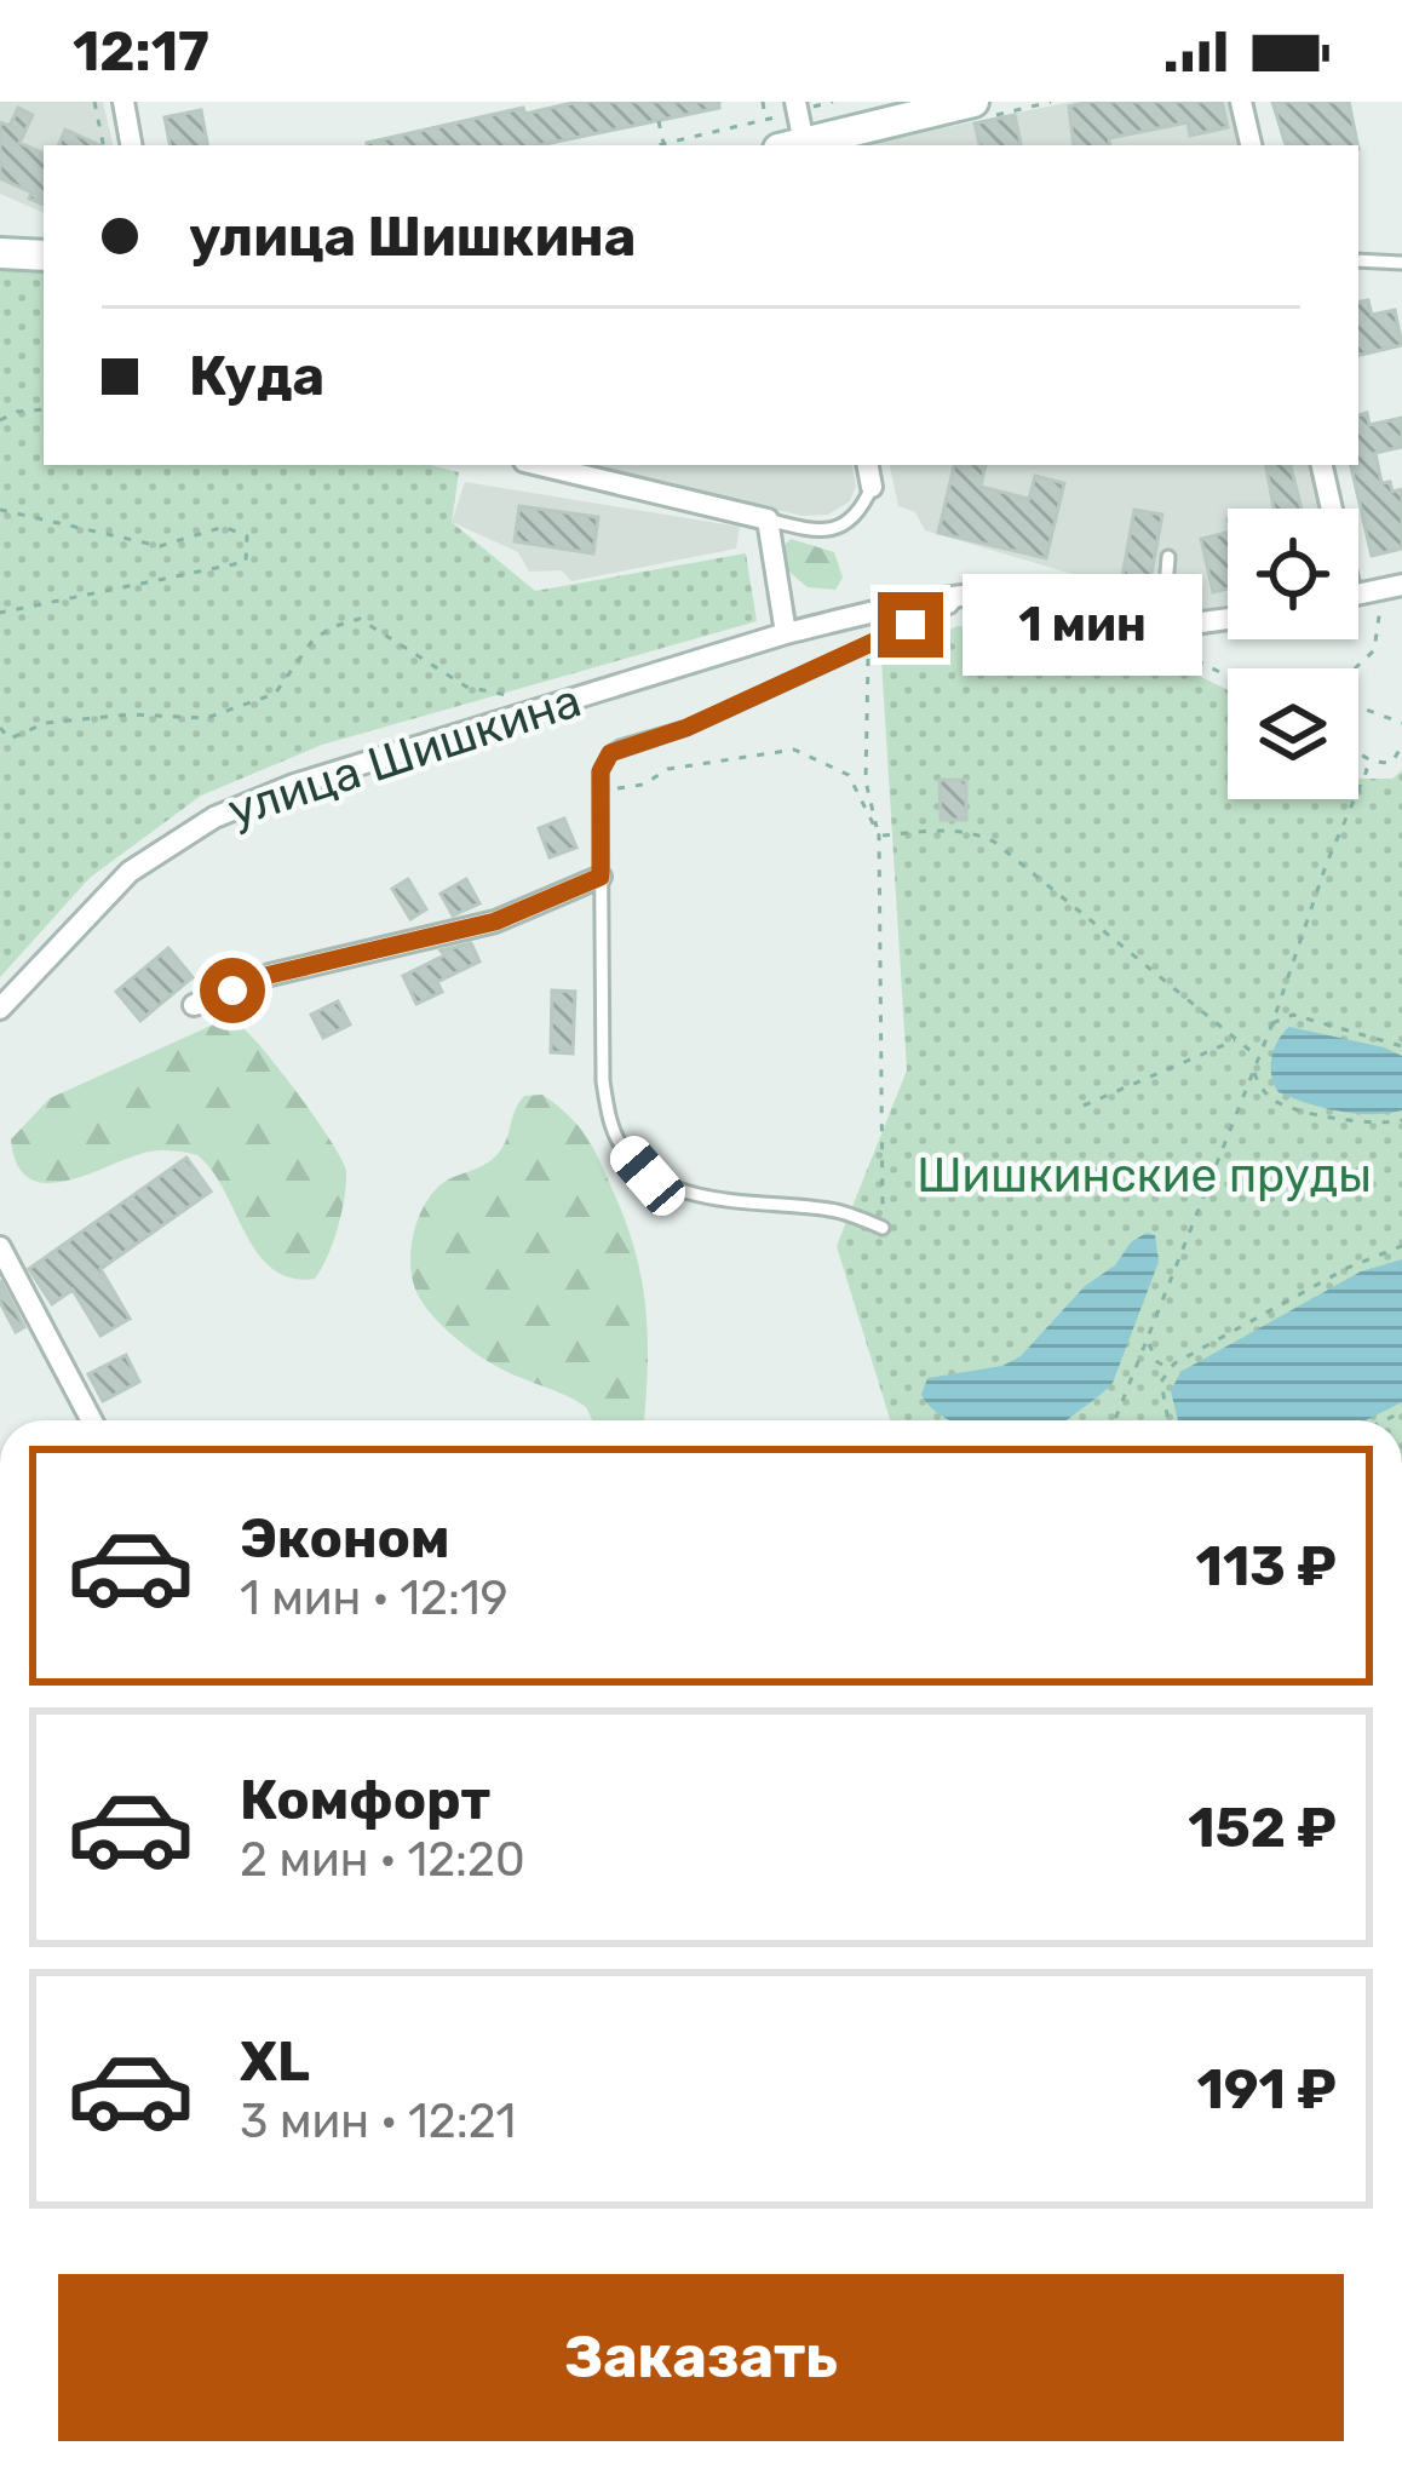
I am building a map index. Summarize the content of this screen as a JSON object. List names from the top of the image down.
{
  "streets": {
    "street": ["улица Шишкина"]
  },
  "parks": ["Шишкинские пруды"],
  "page": {
    "status": "12:17",
    "banner": ["улица Шишкина", "Куда"],
    "bubble": "1 мин",
    "list": [
      {
        "name": "Эконом",
        "note": "1 мин · 12:19",
        "value": "113 ₽"
      },
      {
        "name": "Комфорт",
        "note": "2 мин · 12:20",
        "value": "152 ₽"
      },
      {
        "name": "XL",
        "note": "3 мин · 12:21",
        "value": "191 ₽"
      }
    ],
    "buttons": "Заказать"
  }
}
